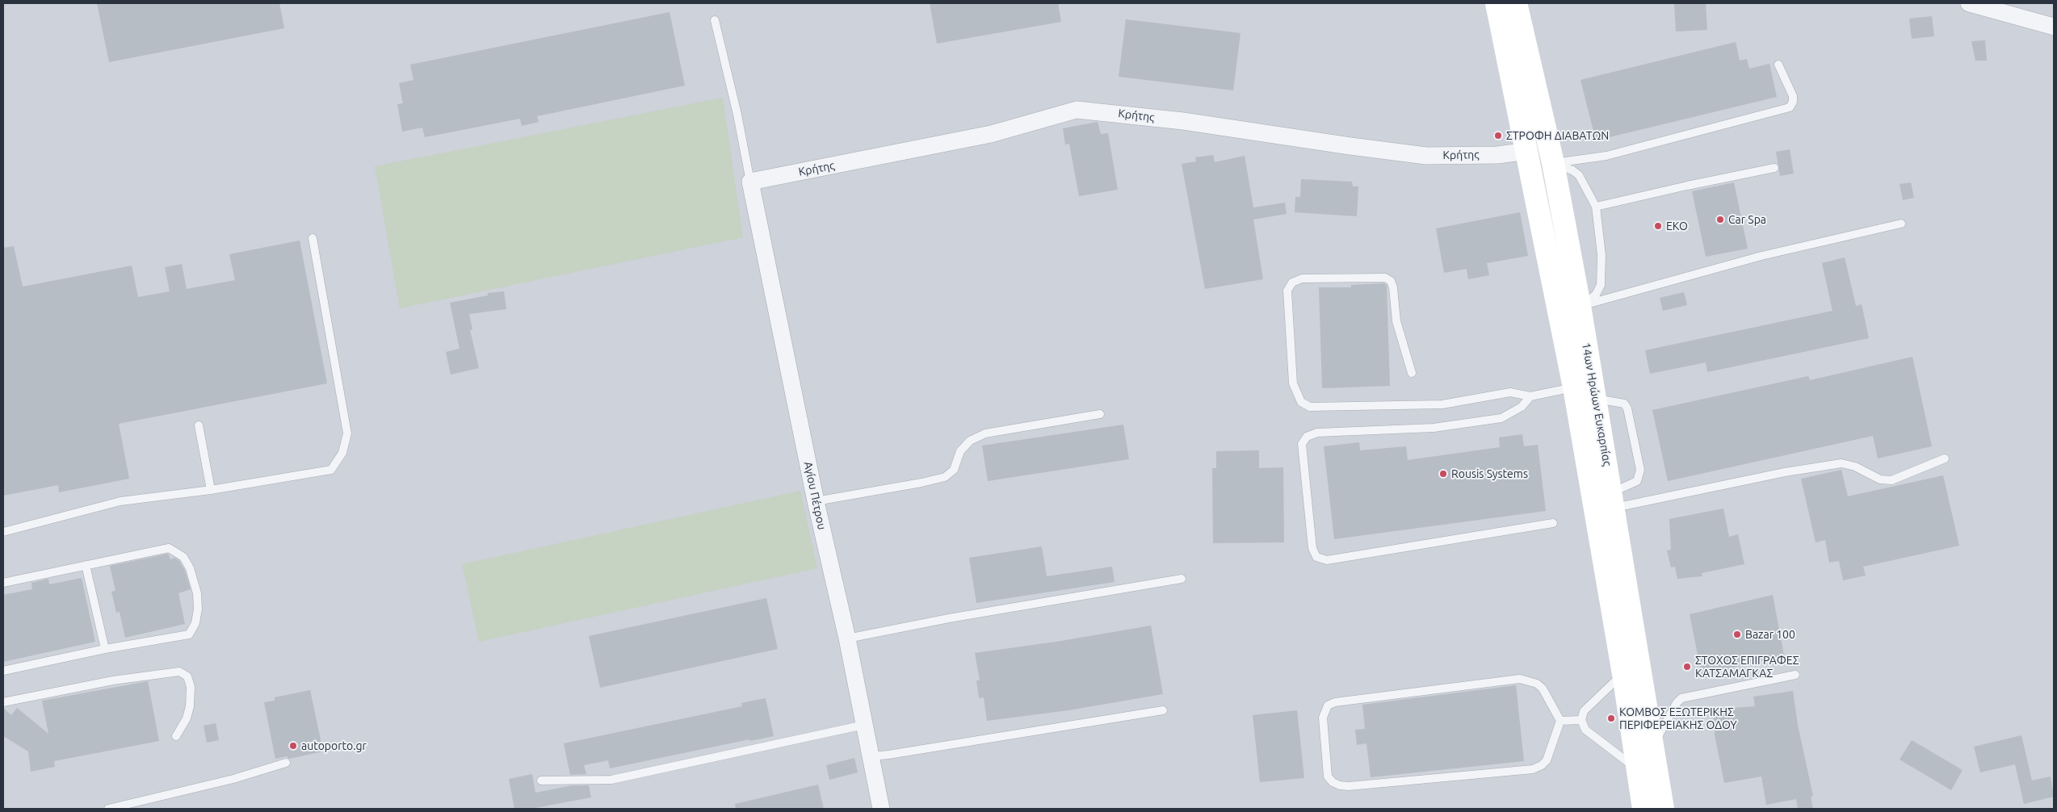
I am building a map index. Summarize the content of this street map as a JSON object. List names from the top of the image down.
{
  "streets": {
    "main road": ["14ων Ηρώων Ευκαρπίας"],
    "street": ["Κρήτης", "Αγίου Πέτρου"]
  },
  "crossings": [
    ["Κρήτης", "14ων Ηρώων Ευκαρπίας"],
    ["Κρήτης", "Αγίου Πέτρου"]
  ],
  "places": [
    "ΣΤΡΟΦΗ ΔΙΑΒΑΤΩΝ",
    "Car Spa",
    "ΕΚΟ",
    "Rousis Systems",
    "Bazar 100",
    "ΣΤΟΧΟΣ ΕΠΙΓΡΑΦΕΣ ΚΑΤΣΑΜΑΓΚΑΣ",
    "ΚΟΜΒΟΣ ΕΞΩΤΕΡΙΚΗΣ ΠΕΡΙΦΕΡΕΙΑΚΗΣ ΟΔΟΥ",
    "autoporto.gr"
  ]
}
